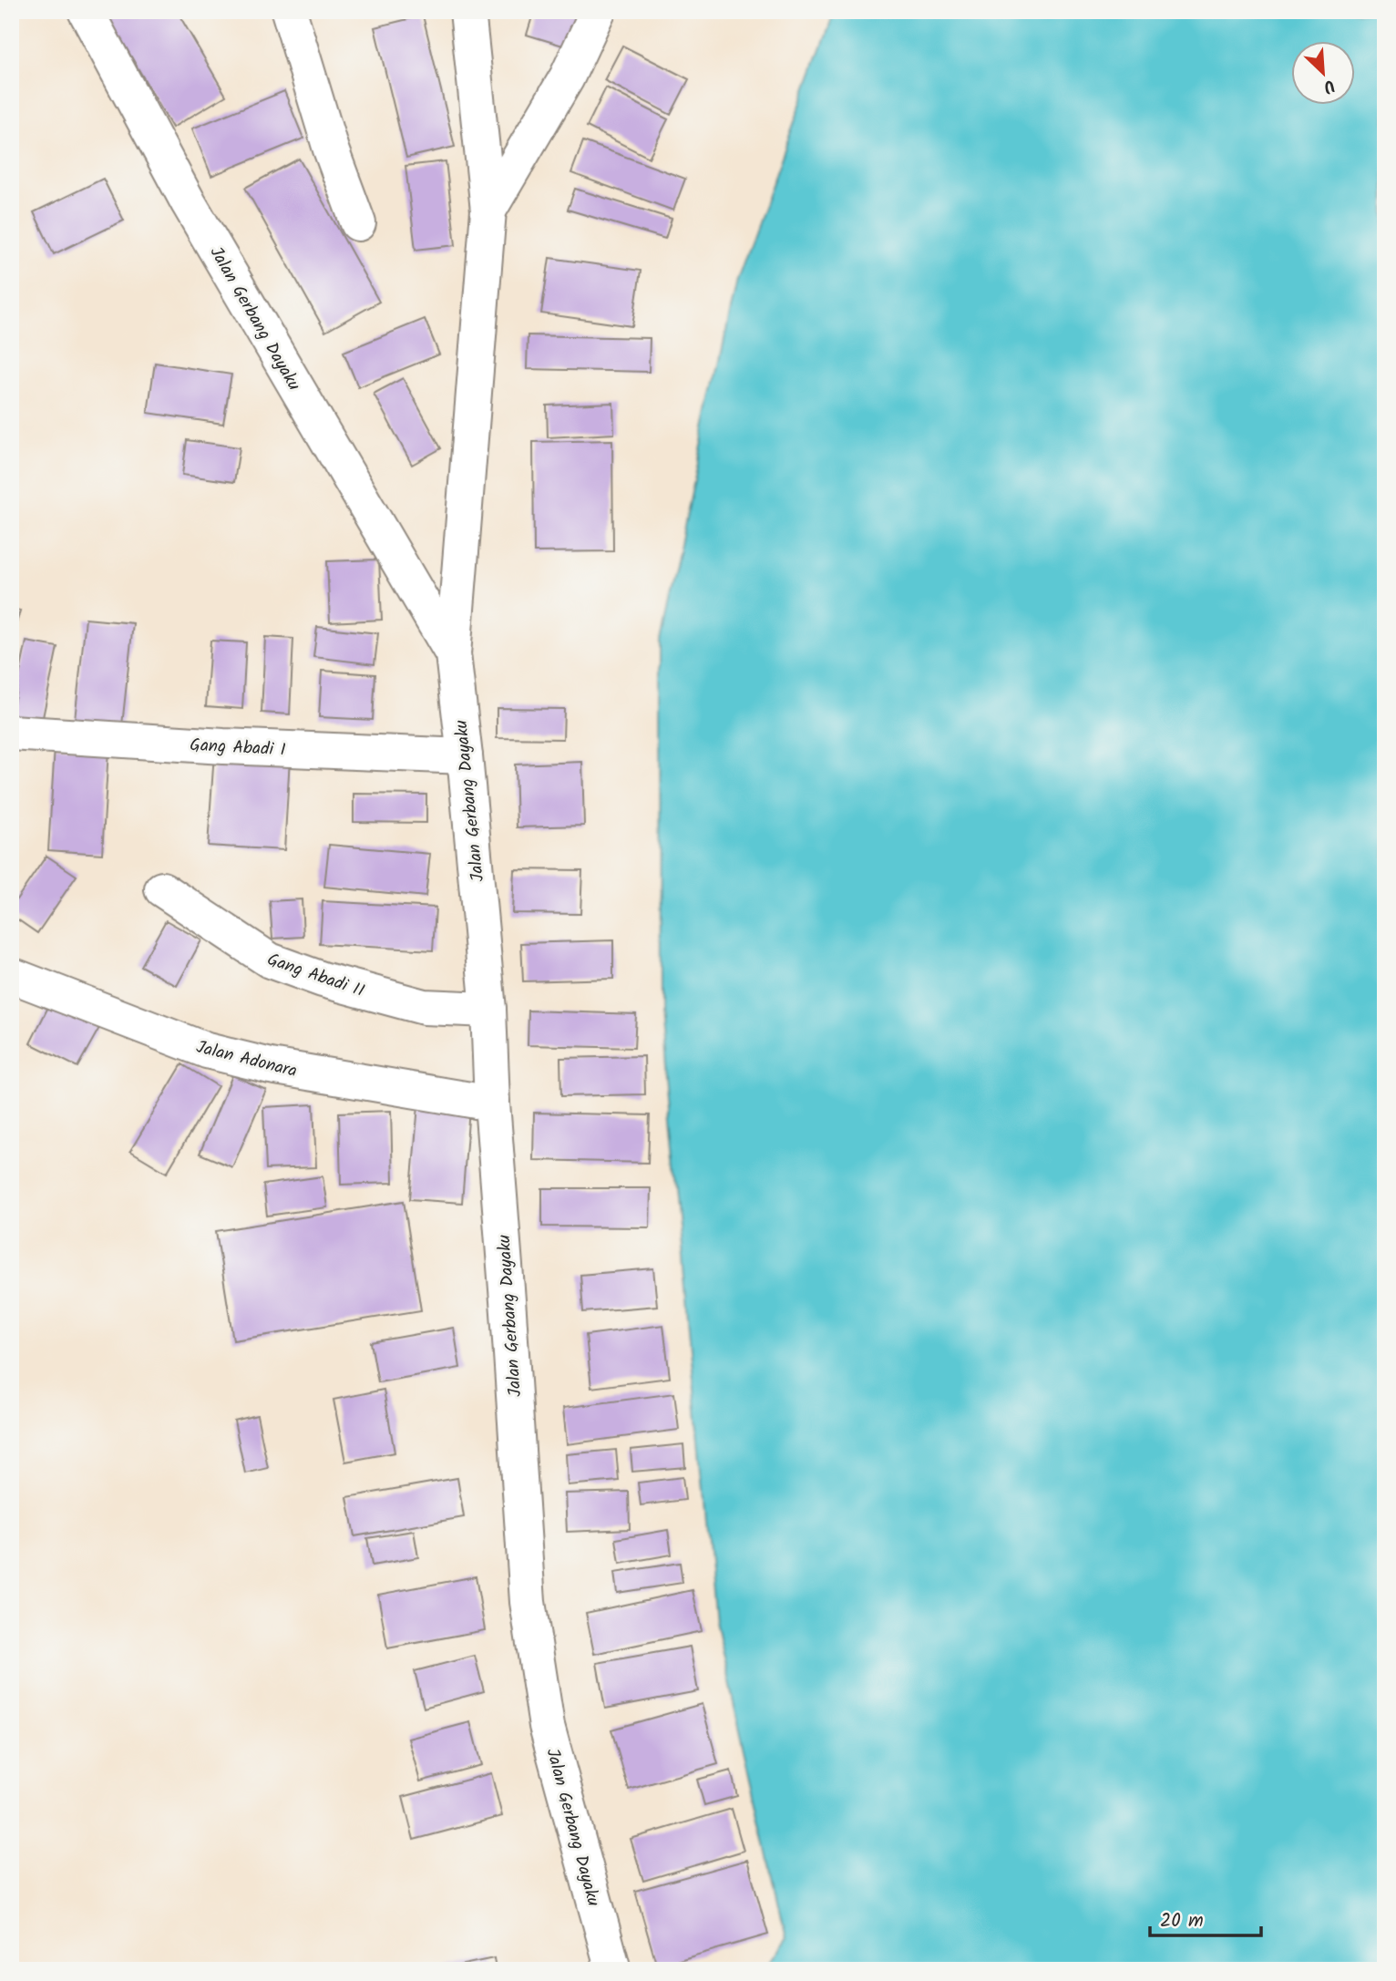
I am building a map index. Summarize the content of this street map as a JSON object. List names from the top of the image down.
{
  "streets": {
    "main road": [
      "Jalan Gerbang Dayaku",
      "Gang Abadi I",
      "Gang Abadi II",
      "Jalan Adonara"
    ]
  },
  "crossings": [
    ["Jalan Gerbang Dayaku", "Gang Abadi I"],
    ["Jalan Gerbang Dayaku", "Gang Abadi II"],
    ["Jalan Gerbang Dayaku", "Jalan Adonara"]
  ],
  "scale_bar": "20 m",
  "north": "bottom right"
}
